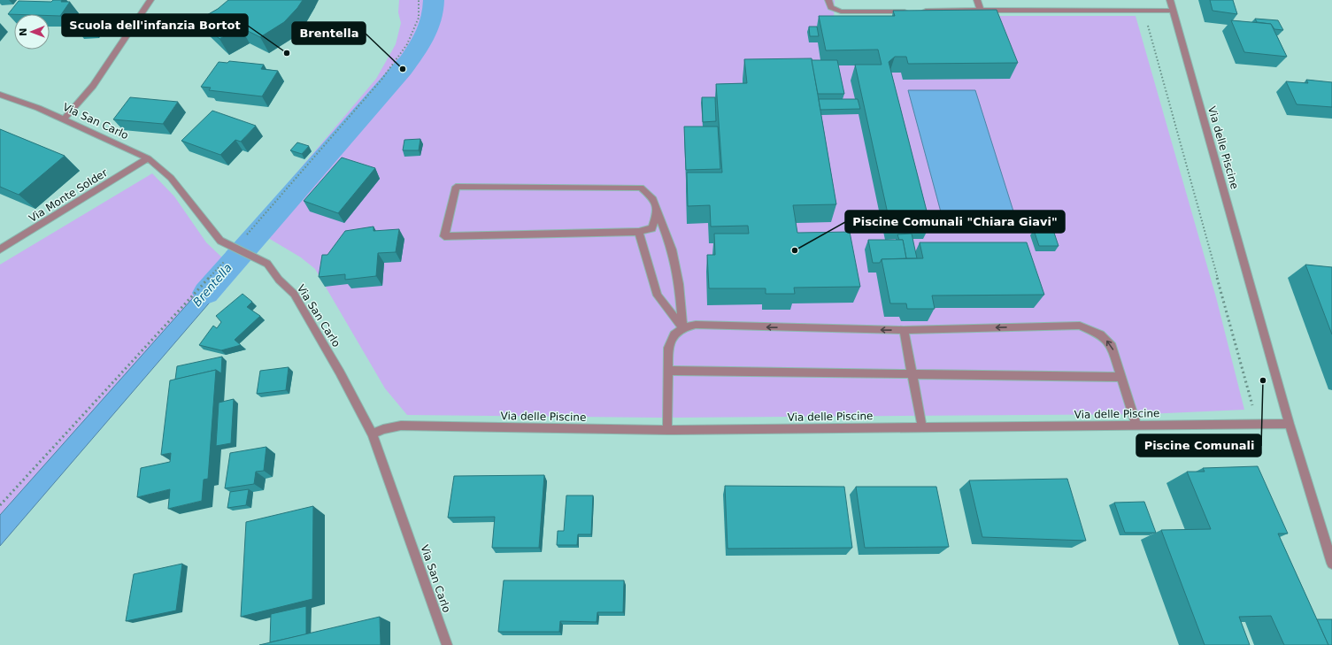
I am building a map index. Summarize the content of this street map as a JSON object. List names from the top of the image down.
{
  "streets": {
    "street": ["Via San Carlo", "Via delle Piscine", "Via Monte Solder"]
  },
  "crossings": [
    ["Via San Carlo", "Via delle Piscine"],
    ["Via San Carlo", "Via Monte Solder"]
  ],
  "water": ["Brentella"],
  "places": [
    "Scuola dell'infanzia Bortot",
    "Brentella",
    "Piscine Comunali \"Chiara Giavi\"",
    "Piscine Comunali"
  ],
  "north": "left"
}
